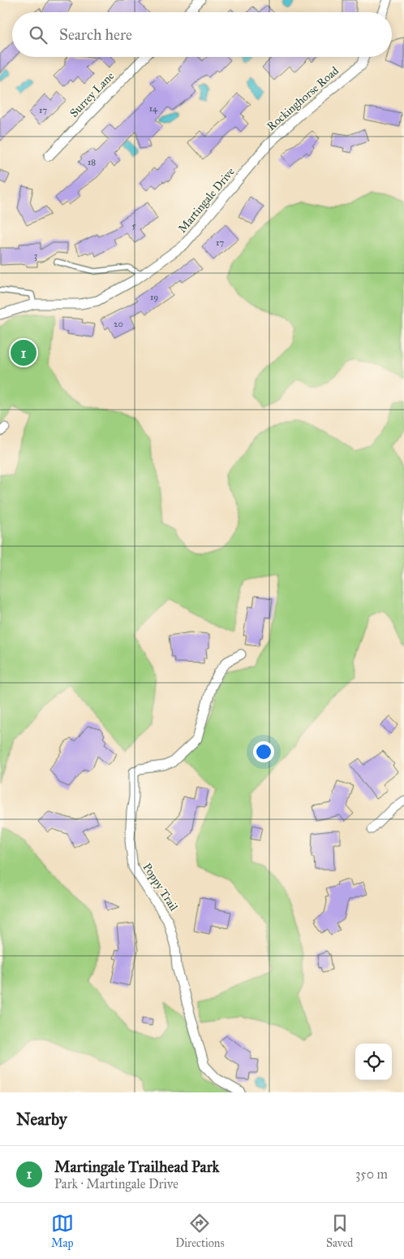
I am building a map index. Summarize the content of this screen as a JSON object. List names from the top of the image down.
{
  "streets": {
    "street": [
      "Surrey Lane",
      "Rockinghorse Road",
      "Martingale Drive",
      "Poppy Trail"
    ]
  },
  "crossings": [
    ["Rockinghorse Road", "Martingale Drive"]
  ],
  "house_numbers": [
    "14",
    "17",
    "18",
    "5",
    "17",
    "3",
    "19",
    "20"
  ],
  "page": {
    "search": "Search here",
    "pins": "1",
    "heading": "Nearby",
    "list": [
      {
        "mark": "1",
        "name": "Martingale Trailhead Park",
        "note": "Park · Martingale Drive",
        "value": "350 m"
      }
    ],
    "nav": ["Map", "Directions", "Saved"]
  }
}
